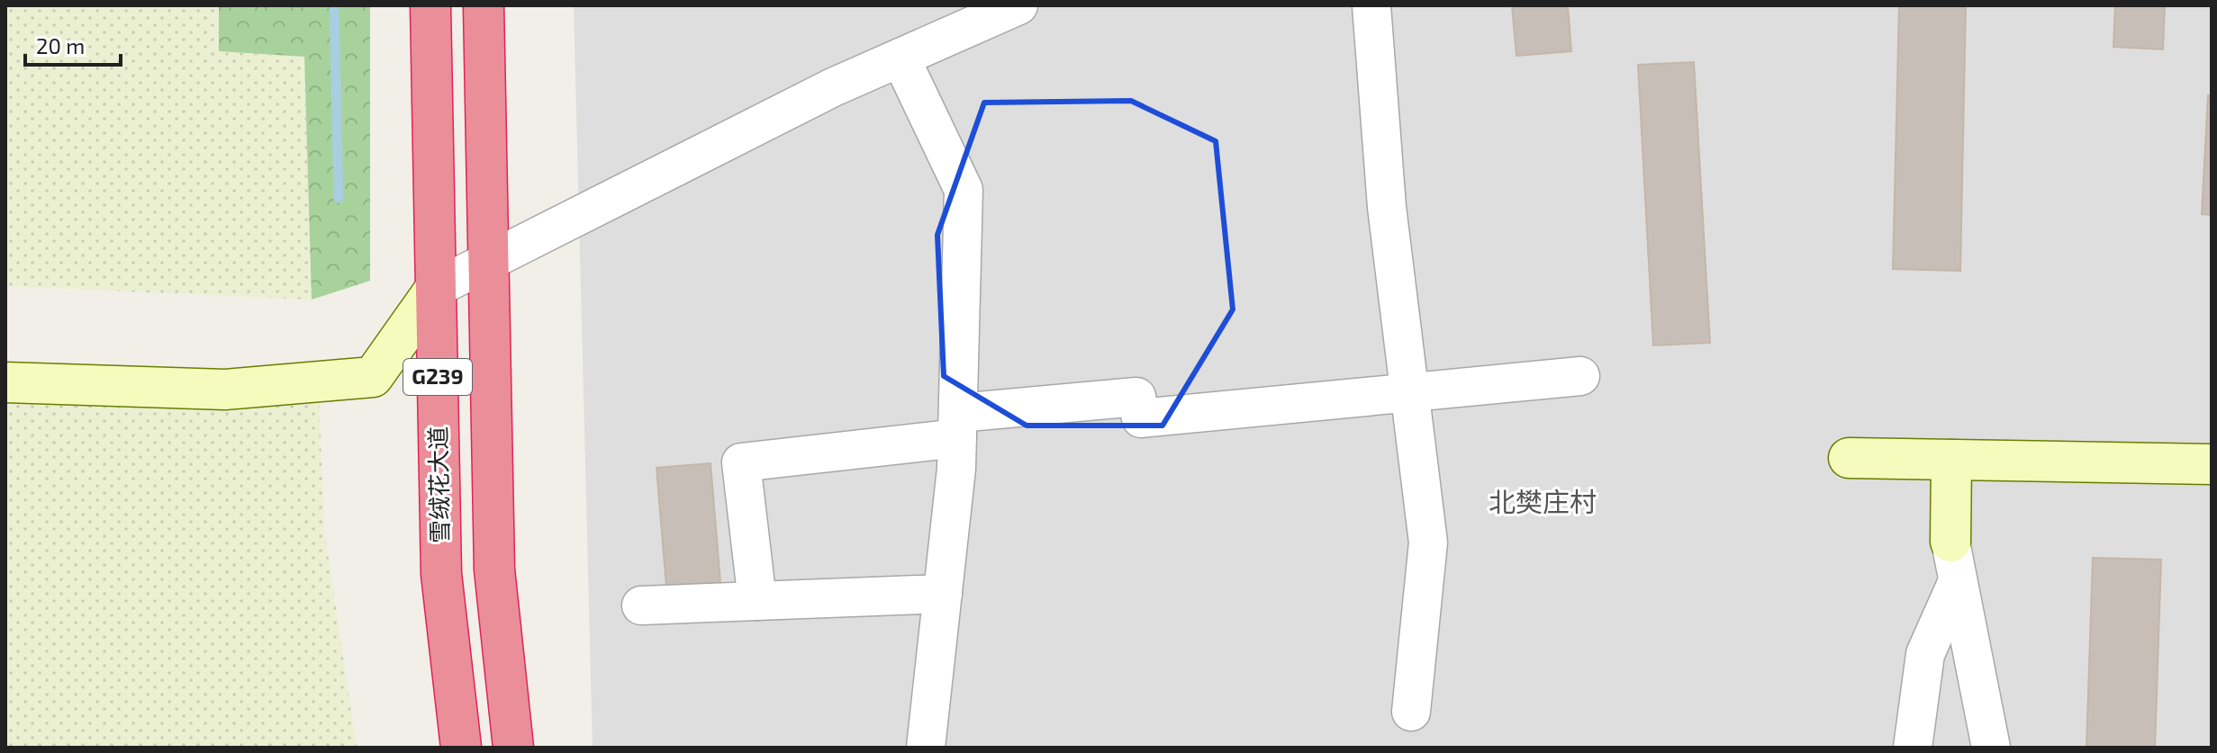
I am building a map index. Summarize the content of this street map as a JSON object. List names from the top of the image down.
{
  "streets": {
    "highway": ["G239", "雪绒花大道"]
  },
  "districts": ["北樊庄村"],
  "scale_bar": "20 m"
}
